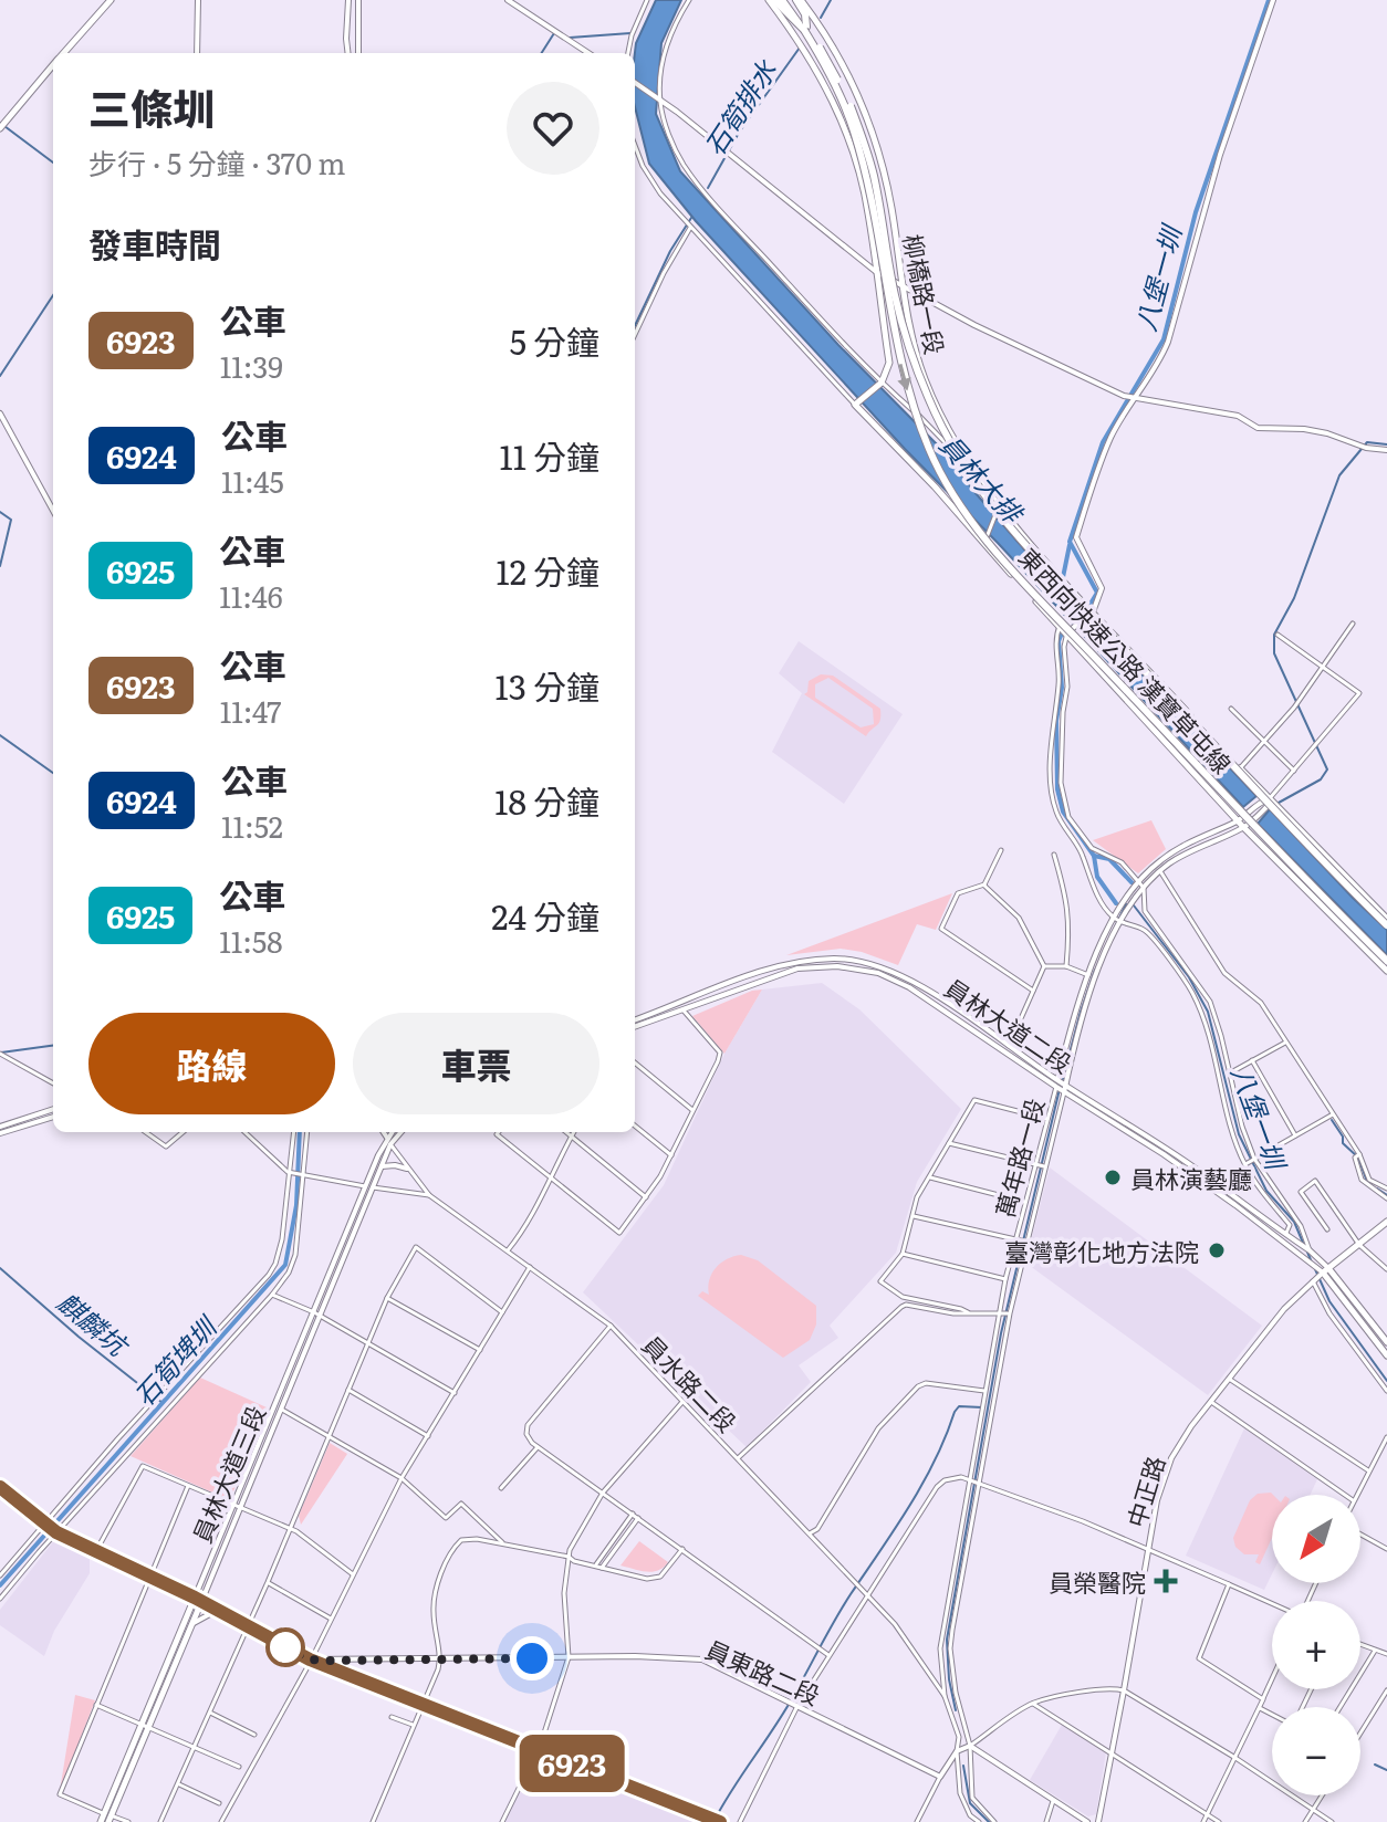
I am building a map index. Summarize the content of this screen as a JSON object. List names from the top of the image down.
{
  "streets": {
    "highway": ["東西向快速公路 漢寶草屯線"],
    "main road": ["柳橋路一段", "員林大道三段", "員東路二段"],
    "street": [
      "員林大道二段",
      "萬年路一段",
      "員水路二段",
      "中正路"
    ]
  },
  "crossings": [
    ["柳橋路一段", "東西向快速公路 漢寶草屯線"],
    ["柳橋路一段", "萬年路一段"],
    ["員林大道二段", "萬年路一段"],
    ["員林大道二段", "中正路"],
    ["萬年路一段", "員水路二段"],
    ["員水路二段", "員林大道三段"],
    ["員林大道三段", "員東路二段"]
  ],
  "water": [
    "石筍排水",
    "八堡一圳",
    "員林大排",
    "麒麟坑",
    "石筍埤圳"
  ],
  "places": {
    "other": ["員林演藝廳", "臺灣彰化地方法院"],
    "health": ["員榮醫院"]
  },
  "lines": ["bus line 6923"],
  "north": "bottom left",
  "page": {
    "on_map": "6923",
    "heading": [
      ["三條圳", "步行 · 5 分鐘 · 370 m"],
      "發車時間"
    ],
    "list": [
      {
        "mark": "6923",
        "name": "公車",
        "note": "11:39",
        "value": "5 分鐘"
      },
      {
        "mark": "6924",
        "name": "公車",
        "note": "11:45",
        "value": "11 分鐘"
      },
      {
        "mark": "6925",
        "name": "公車",
        "note": "11:46",
        "value": "12 分鐘"
      },
      {
        "mark": "6923",
        "name": "公車",
        "note": "11:47",
        "value": "13 分鐘"
      },
      {
        "mark": "6924",
        "name": "公車",
        "note": "11:52",
        "value": "18 分鐘"
      },
      {
        "mark": "6925",
        "name": "公車",
        "note": "11:58",
        "value": "24 分鐘"
      }
    ],
    "buttons": ["路線", "車票"],
    "map_buttons": ["+", "−"]
  }
}
